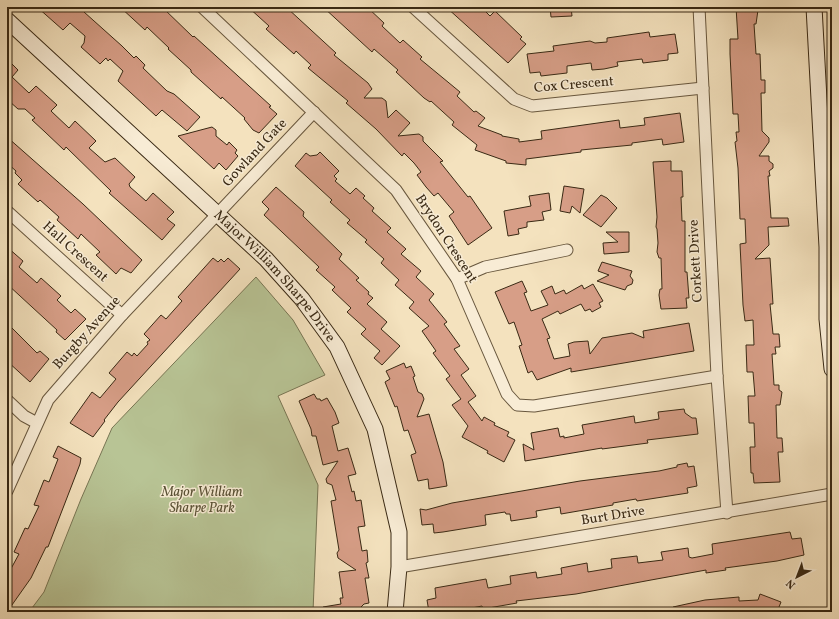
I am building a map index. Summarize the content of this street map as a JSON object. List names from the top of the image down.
{
  "streets": {
    "street": [
      "Cox Crescent",
      "Gowland Gate",
      "Brydon Crescent",
      "Hall Crescent",
      "Corkett Drive",
      "Major William Sharpe Drive",
      "Burgby Avenue",
      "Burt Drive"
    ]
  },
  "crossings": [
    ["Cox Crescent", "Corkett Drive"],
    ["Gowland Gate", "Brydon Crescent"],
    ["Gowland Gate", "Major William Sharpe Drive"],
    ["Gowland Gate", "Burgby Avenue"],
    ["Brydon Crescent", "Corkett Drive"],
    ["Hall Crescent", "Burgby Avenue"],
    ["Corkett Drive", "Burt Drive"],
    ["Major William Sharpe Drive", "Burgby Avenue"],
    ["Major William Sharpe Drive", "Burt Drive"]
  ],
  "parks": ["Major William Sharpe Park"],
  "north": "bottom left"
}
